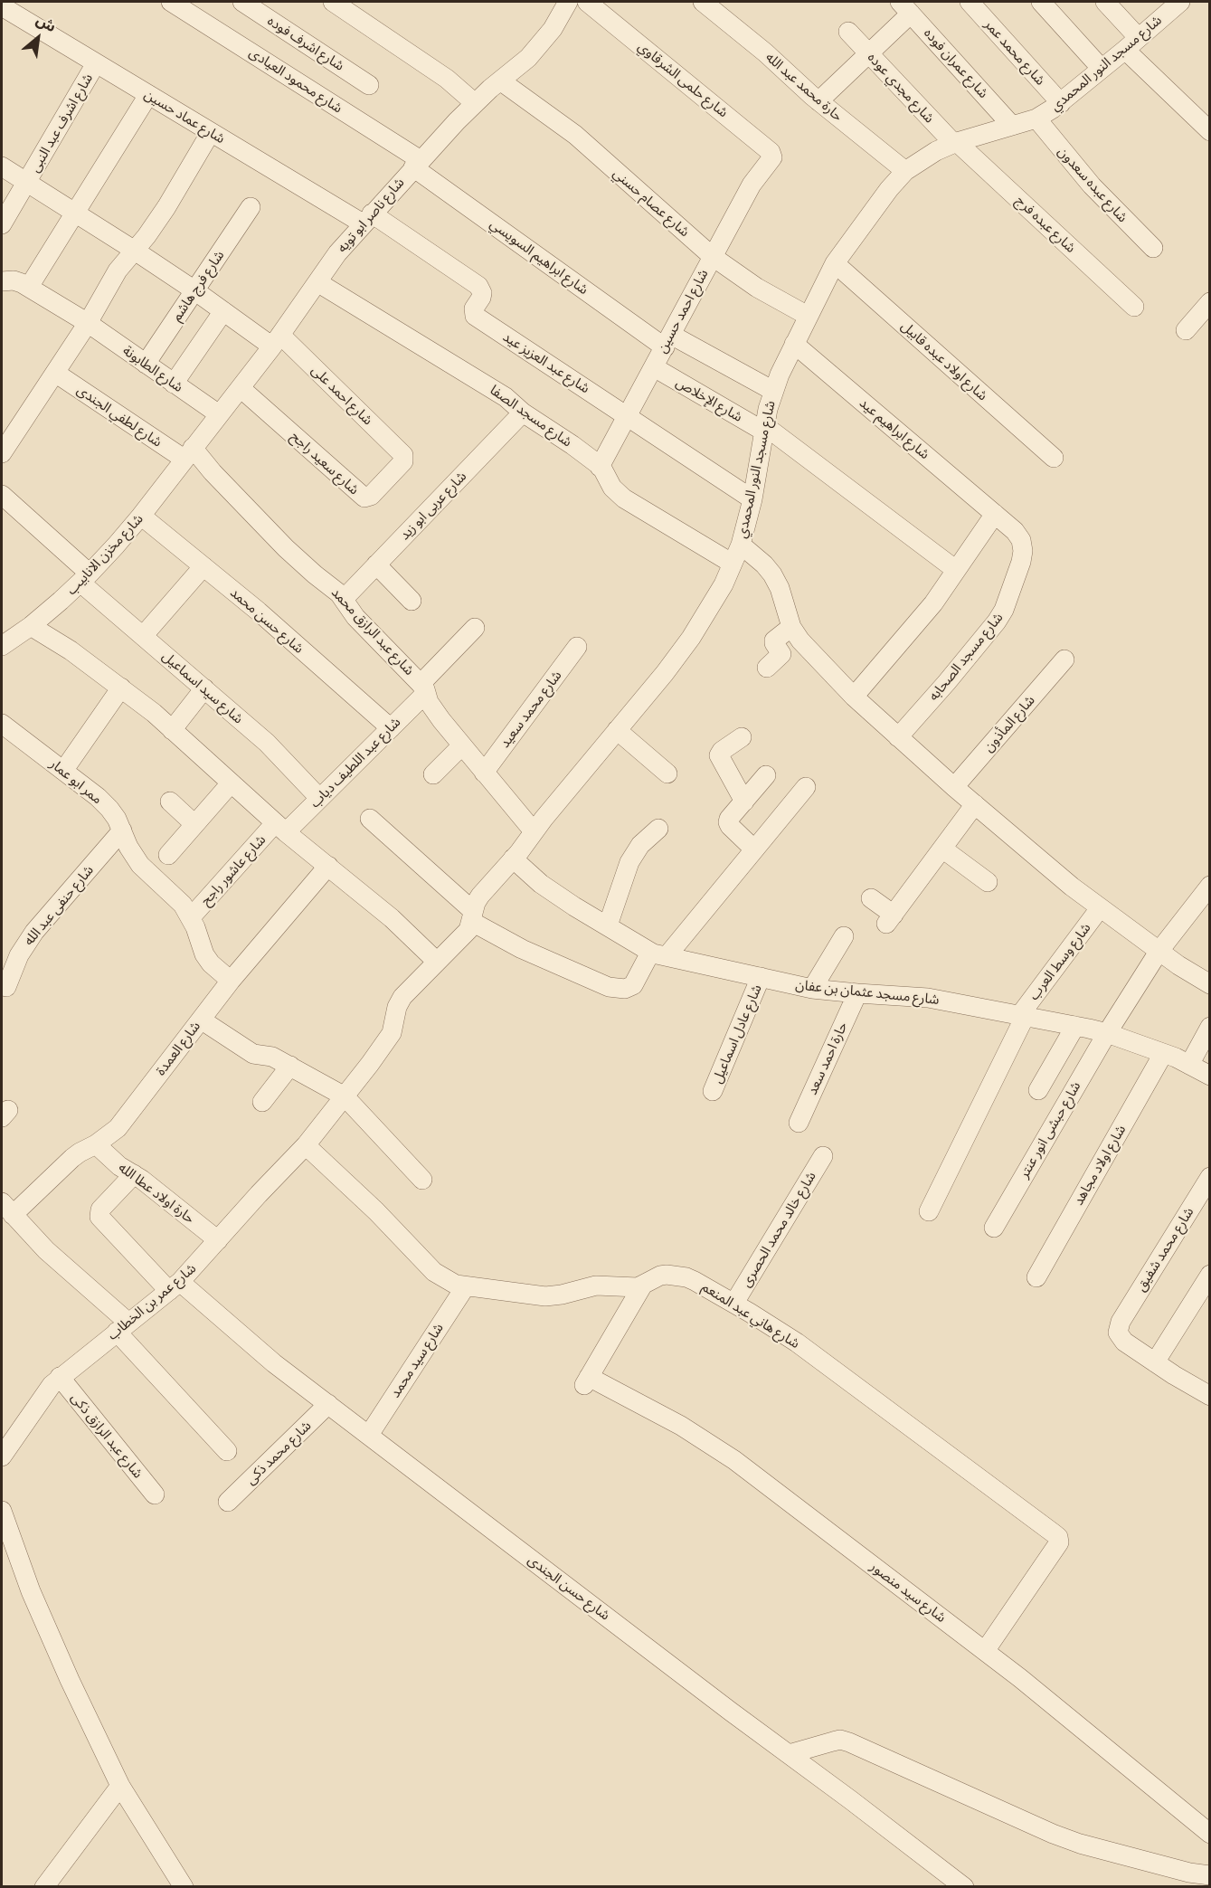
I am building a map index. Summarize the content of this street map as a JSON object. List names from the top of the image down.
{
  "streets": {
    "street": [
      "شارع اشرف فوده",
      "شارع محمد عمر",
      "شارع عمران فوده",
      "شارع مسجد النور المحمدي",
      "شارع حلمى الشرقاوي",
      "شارع محمود العيادى",
      "حارة محمد عبد الله",
      "شارع مجدي عوده",
      "شارع عماد حسين",
      "شارع اشرف عبد النبى",
      "شارع عبده سعدون",
      "شارع عصام حسني",
      "شارع ناصر ابو تويه",
      "شارع عبده فرج",
      "شارع ابراهيم السويسي",
      "شارع فرج هاشم",
      "شارع احمد حسين",
      "شارع اولاد عبده قابيل",
      "شارع عبد العزيز عيد",
      "شارع الطابونة",
      "شارع احمد على",
      "شارع الإخلاص",
      "شارع لطفي الجندى",
      "شارع مسجد الصفا",
      "شارع ابراهيم عيد",
      "شارع سعيد راجح",
      "شارع عربى ابو زيد",
      "شارع مخزن الانابيب",
      "شارع حسن محمد",
      "شارع عبد الرازق محمد",
      "شارع مسجد الصحابه",
      "شارع سيد اسماعيل",
      "شارع محمد سعيد",
      "شارع المأذون",
      "شارع عبد اللطيف دياب",
      "ممر ابو عمار",
      "شارع عاشور راجح",
      "شارع حنفى عبد الله",
      "شارع وسط العرب",
      "شارع مسجد عثمان بن عفان",
      "شارع عادل اسماعيل",
      "شارع العمدة",
      "حارة احمد سعد",
      "شارع حبشى انور عنتر",
      "شارع اولاد مجاهد",
      "حارة اولاد عطا الله",
      "شارع خالد محمد الحصرى",
      "شارع محمد شفيق",
      "شارع عمر بن الخطاب",
      "شارع هاني عبد المنعم",
      "شارع سيد محمد",
      "شارع عبد الرازق ذكى",
      "شارع محمد ذكى",
      "شارع حسن الجندى",
      "شارع سيد منصور"
    ]
  },
  "crossings": [
    ["شارع محمد عمر", "شارع مسجد النور المحمدي"],
    ["شارع عمران فوده", "شارع مسجد النور المحمدي"],
    ["شارع مسجد النور المحمدي", "حارة محمد عبد الله"],
    ["شارع مسجد النور المحمدي", "شارع مجدي عوده"],
    ["شارع مسجد النور المحمدي", "شارع عبده سعدون"],
    ["شارع مسجد النور المحمدي", "شارع عصام حسني"],
    ["شارع مسجد النور المحمدي", "شارع عبده فرج"],
    ["شارع مسجد النور المحمدي", "شارع ابراهيم السويسي"],
    ["شارع مسجد النور المحمدي", "شارع اولاد عبده قابيل"],
    ["شارع مسجد النور المحمدي", "شارع عبد العزيز عيد"],
    ["شارع مسجد النور المحمدي", "شارع الإخلاص"],
    ["شارع مسجد النور المحمدي", "شارع مسجد الصفا"],
    ["شارع مسجد النور المحمدي", "شارع ابراهيم عيد"],
    ["شارع مسجد النور المحمدي", "شارع عبد الرازق محمد"],
    ["شارع مسجد النور المحمدي", "شارع مسجد عثمان بن عفان"],
    ["شارع مسجد النور المحمدي", "شارع عمر بن الخطاب"],
    ["شارع حلمى الشرقاوي", "شارع احمد حسين"],
    ["شارع محمود العيادى", "شارع ناصر ابو تويه"],
    ["شارع محمود العيادى", "شارع ابراهيم السويسي"],
    ["شارع مجدي عوده", "شارع عبده فرج"],
    ["شارع عماد حسين", "شارع اشرف عبد النبى"],
    ["شارع عماد حسين", "شارع ناصر ابو تويه"],
    ["شارع عماد حسين", "شارع عبد العزيز عيد"],
    ["شارع اشرف عبد النبى", "شارع احمد على"],
    ["شارع عصام حسني", "شارع ناصر ابو تويه"],
    ["شارع عصام حسني", "شارع احمد حسين"],
    ["شارع ناصر ابو تويه", "شارع ابراهيم السويسي"],
    ["شارع ناصر ابو تويه", "شارع عبد العزيز عيد"],
    ["شارع ناصر ابو تويه", "شارع الطابونة"],
    ["شارع ناصر ابو تويه", "شارع احمد على"],
    ["شارع ناصر ابو تويه", "شارع لطفي الجندى"],
    ["شارع ناصر ابو تويه", "شارع مسجد الصفا"],
    ["شارع ناصر ابو تويه", "شارع سعيد راجح"],
    ["شارع ناصر ابو تويه", "شارع مخزن الانابيب"],
    ["شارع ناصر ابو تويه", "شارع عبد الرازق محمد"],
    ["شارع ابراهيم السويسي", "شارع احمد حسين"],
    ["شارع فرج هاشم", "شارع الطابونة"],
    ["شارع فرج هاشم", "شارع احمد على"],
    ["شارع احمد حسين", "شارع عبد العزيز عيد"],
    ["شارع احمد حسين", "شارع الإخلاص"],
    ["شارع احمد حسين", "شارع مسجد الصفا"],
    ["شارع احمد على", "شارع سعيد راجح"],
    ["شارع لطفي الجندى", "شارع مخزن الانابيب"],
    ["شارع لطفي الجندى", "شارع عبد الرازق محمد"],
    ["شارع مسجد الصفا", "شارع عربى ابو زيد"],
    ["شارع ابراهيم عيد", "شارع مسجد الصحابه"],
    ["شارع عربى ابو زيد", "شارع عبد الرازق محمد"],
    ["شارع مخزن الانابيب", "شارع حسن محمد"],
    ["شارع مخزن الانابيب", "شارع عبد الرازق محمد"],
    ["شارع مخزن الانابيب", "شارع سيد اسماعيل"],
    ["شارع حسن محمد", "شارع عبد اللطيف دياب"],
    ["شارع عبد الرازق محمد", "شارع محمد سعيد"],
    ["شارع عبد الرازق محمد", "شارع عبد اللطيف دياب"],
    ["شارع سيد اسماعيل", "شارع عبد اللطيف دياب"],
    ["شارع عبد اللطيف دياب", "شارع عاشور راجح"],
    ["ممر ابو عمار", "شارع عاشور راجح"],
    ["ممر ابو عمار", "شارع حنفى عبد الله"],
    ["ممر ابو عمار", "شارع العمدة"],
    ["شارع وسط العرب", "شارع مسجد عثمان بن عفان"],
    ["شارع مسجد عثمان بن عفان", "شارع عادل اسماعيل"],
    ["شارع مسجد عثمان بن عفان", "حارة احمد سعد"],
    ["شارع مسجد عثمان بن عفان", "شارع حبشى انور عنتر"],
    ["شارع مسجد عثمان بن عفان", "شارع اولاد مجاهد"],
    ["شارع العمدة", "حارة اولاد عطا الله"],
    ["حارة اولاد عطا الله", "شارع عمر بن الخطاب"],
    ["حارة اولاد عطا الله", "شارع حسن الجندى"],
    ["شارع خالد محمد الحصرى", "شارع هاني عبد المنعم"],
    ["شارع عمر بن الخطاب", "شارع هاني عبد المنعم"],
    ["شارع عمر بن الخطاب", "شارع عبد الرازق ذكى"],
    ["شارع عمر بن الخطاب", "شارع حسن الجندى"],
    ["شارع هاني عبد المنعم", "شارع سيد محمد"],
    ["شارع هاني عبد المنعم", "شارع سيد منصور"],
    ["شارع سيد محمد", "شارع حسن الجندى"],
    ["شارع محمد ذكى", "شارع حسن الجندى"]
  ],
  "north": "top right"
}
